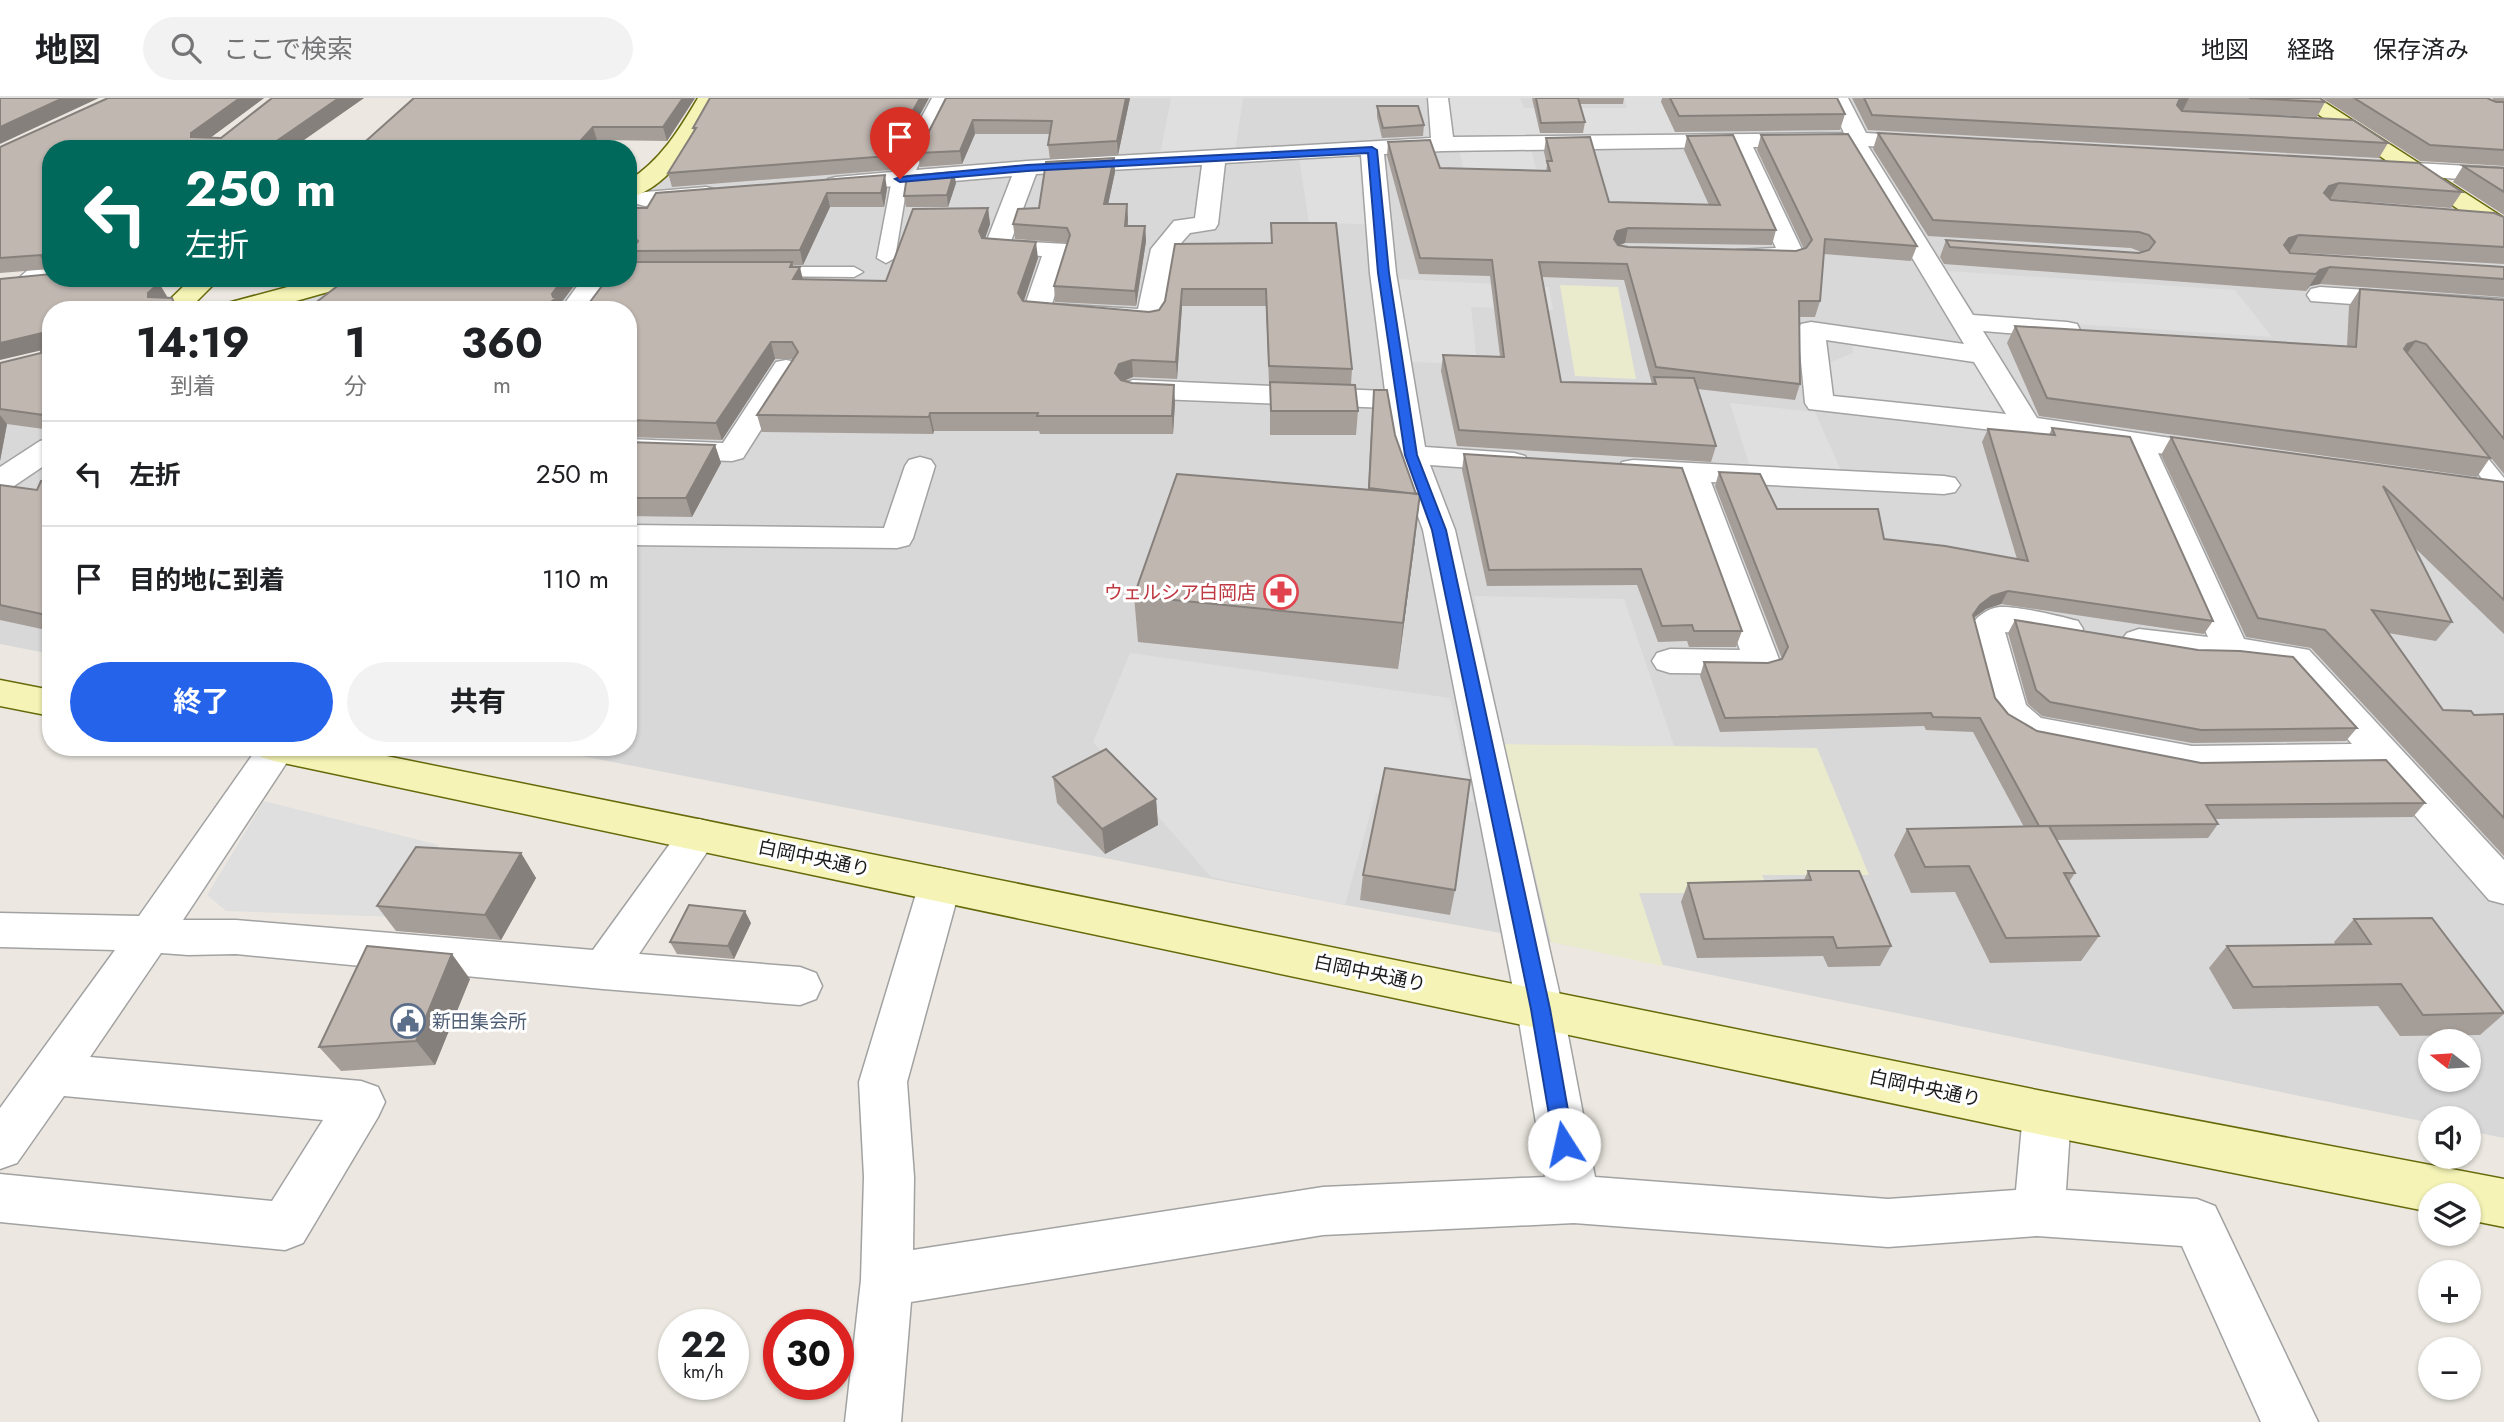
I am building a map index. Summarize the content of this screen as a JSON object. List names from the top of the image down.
{
  "streets": {
    "street": ["白岡中央通り"]
  },
  "places": {
    "pharmacy": ["ウェルシア白岡店"],
    "public building": ["新田集会所"]
  },
  "north": "left",
  "page": {
    "header": "地図",
    "search": "ここで検索",
    "nav": ["地図", "経路", "保存済み"],
    "turn": ["250 m", "左折"],
    "eta": [
      "14:19",
      "到着",
      "1",
      "分",
      "360",
      "m"
    ],
    "list": [
      {
        "name": "左折",
        "value": "250 m"
      },
      {
        "name": "目的地に到着",
        "value": "110 m"
      }
    ],
    "buttons": ["終了", "共有"],
    "map_buttons": ["+", "−"],
    "speed": "22 km/h",
    "limit": "30"
  }
}
